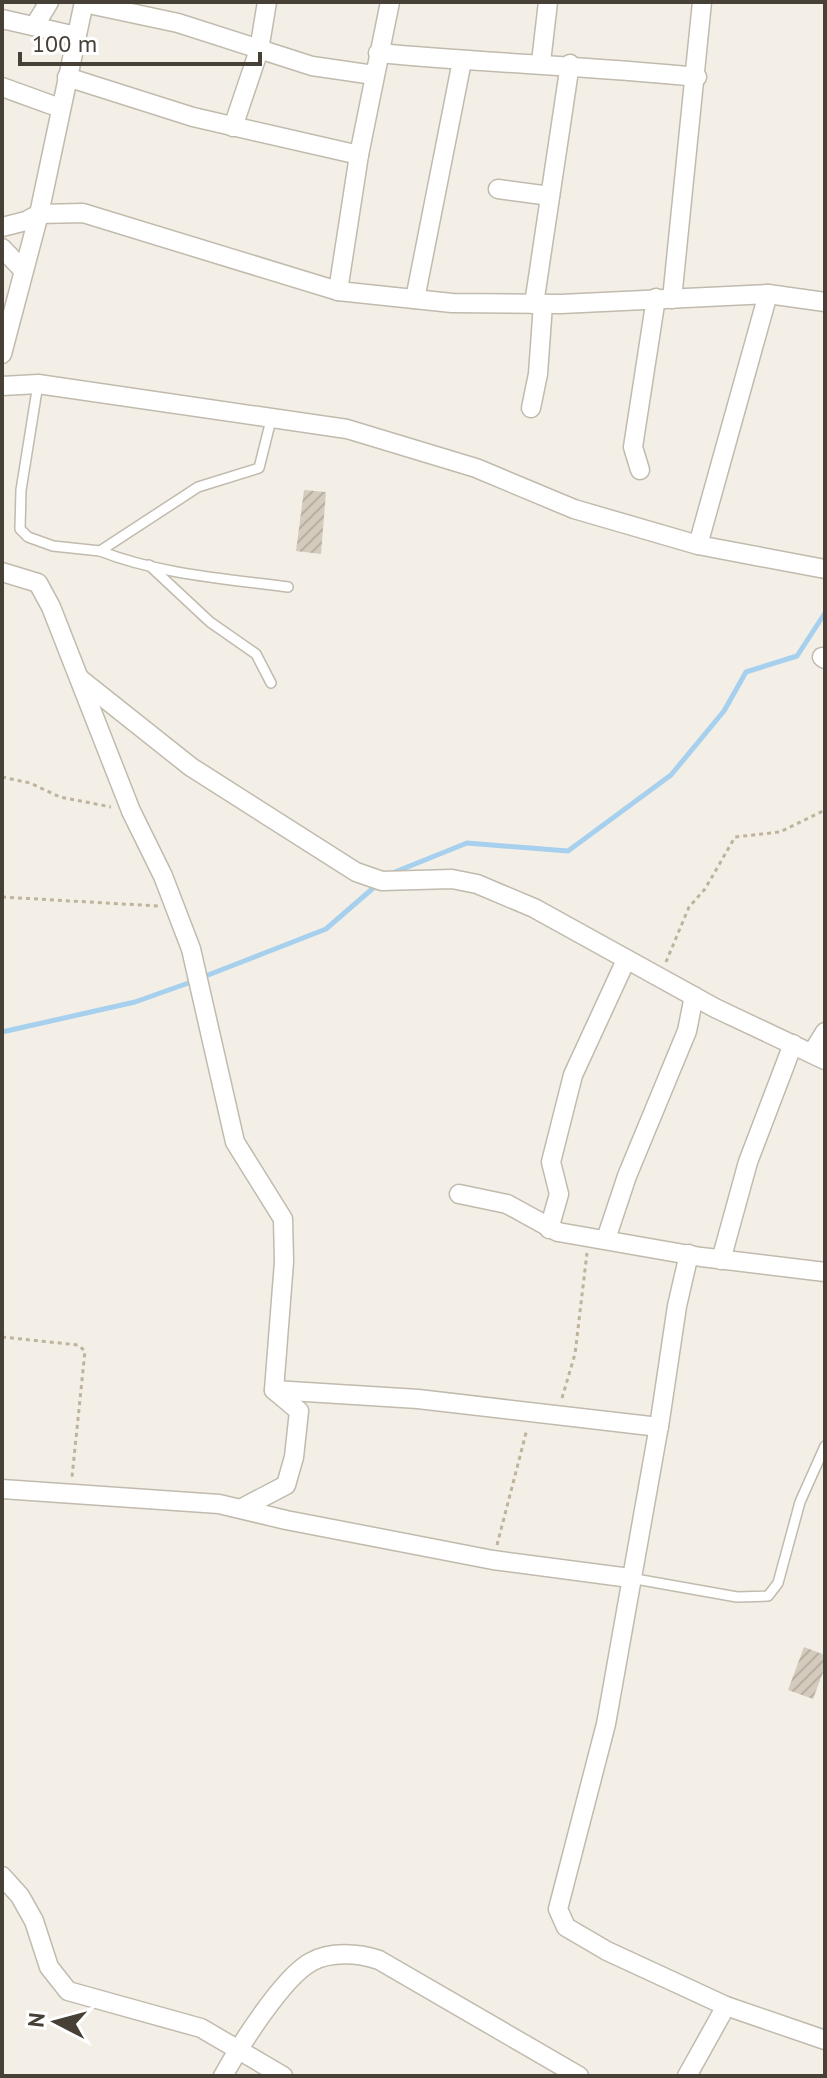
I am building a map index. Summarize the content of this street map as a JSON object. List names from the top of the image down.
{
  "scale_bar": "100 m",
  "north": "left"
}
